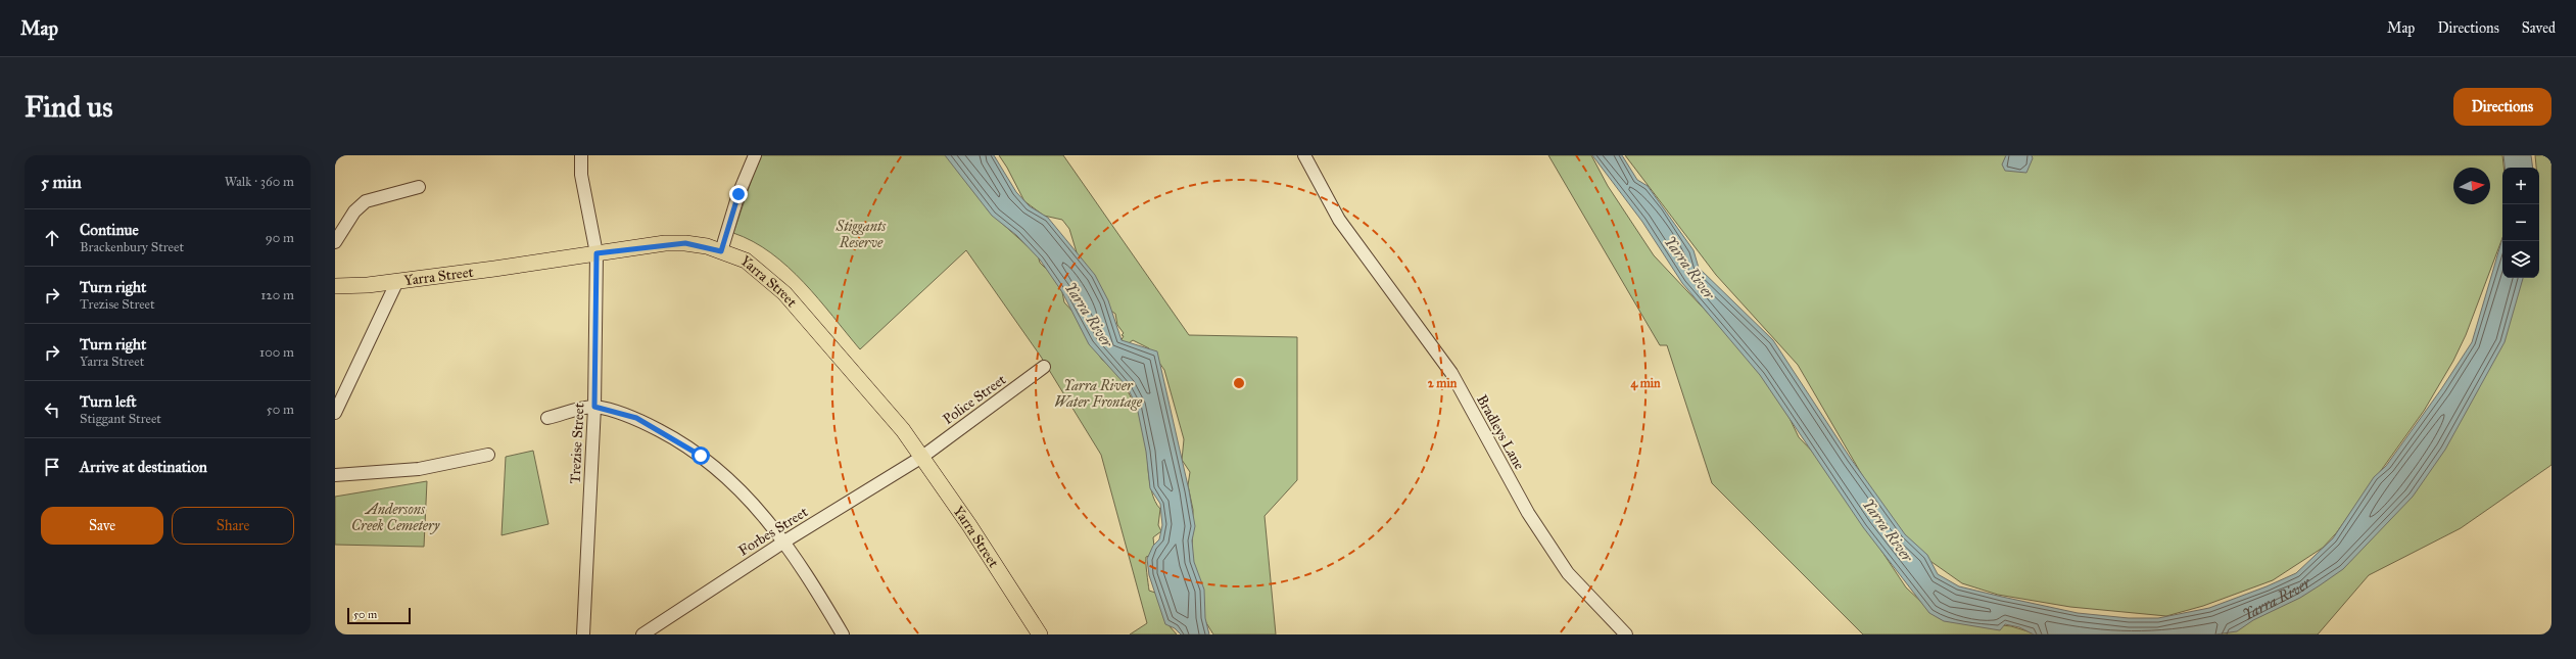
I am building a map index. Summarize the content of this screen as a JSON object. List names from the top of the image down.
{
  "streets": {
    "main road": ["Yarra Street"],
    "street": [
      "Police Street",
      "Bradleys Lane",
      "Trezise Street",
      "Forbes Street"
    ]
  },
  "crossings": [
    ["Yarra Street", "Police Street"],
    ["Yarra Street", "Trezise Street"],
    ["Yarra Street", "Forbes Street"],
    ["Police Street", "Forbes Street"]
  ],
  "water": ["Yarra River"],
  "parks": ["Stiggants Reserve", "Yarra River Water Frontage", "Andersons Creek Cemetery"],
  "scale_bar": "50 m",
  "north": "right",
  "page": {
    "header": "Map",
    "nav": ["Map", "Directions", "Saved"],
    "buttons": [
      "Directions",
      ["Save", "Share"]
    ],
    "title": "Find us",
    "heading": ["5 min", "Walk · 360 m"],
    "map_buttons": ["+", "−"],
    "list": [
      ["Continue", "Brackenbury Street", "90 m"],
      ["Turn right", "Trezise Street", "120 m"],
      ["Turn right", "Yarra Street", "100 m"],
      ["Turn left", "Stiggant Street", "50 m"],
      "Arrive at destination"
    ],
    "scale": "50 m"
  },
  "rings": ["2 min", "4 min"]
}
